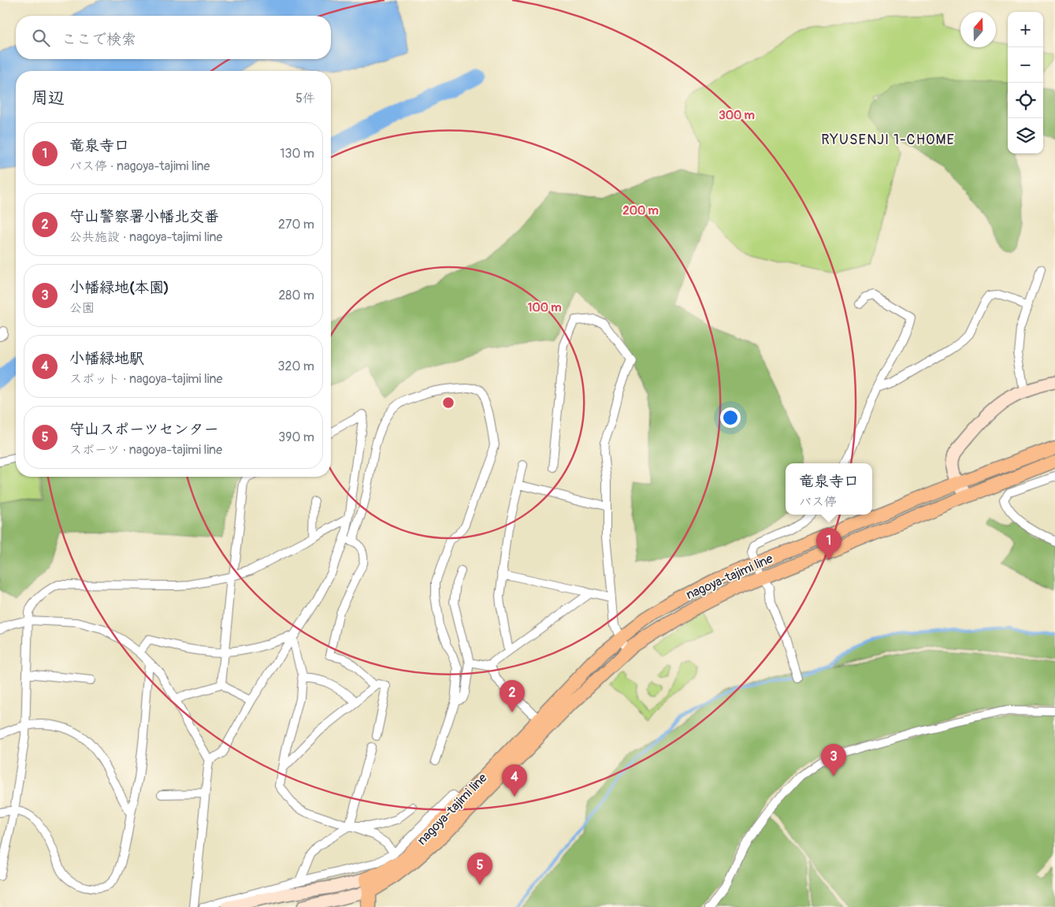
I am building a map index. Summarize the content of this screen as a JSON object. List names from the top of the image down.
{
  "streets": {
    "main road": ["nagoya-tajimi line"]
  },
  "districts": ["RYUSENJI 1-CHOME"],
  "north": "top",
  "page": {
    "map_buttons": ["+", "−"],
    "search": "ここで検索",
    "heading": ["周辺", "5件"],
    "list": [
      {
        "mark": "1",
        "name": "竜泉寺口",
        "note": "バス停 · nagoya-tajimi line",
        "value": "130 m"
      },
      {
        "mark": "2",
        "name": "守山警察署小幡北交番",
        "note": "公共施設 · nagoya-tajimi line",
        "value": "270 m"
      },
      {
        "mark": "3",
        "name": "小幡緑地(本園)",
        "note": "公園",
        "value": "280 m"
      },
      {
        "mark": "4",
        "name": "小幡緑地駅",
        "note": "スポット · nagoya-tajimi line",
        "value": "320 m"
      },
      {
        "mark": "5",
        "name": "守山スポーツセンター",
        "note": "スポーツ · nagoya-tajimi line",
        "value": "390 m"
      }
    ],
    "popup": ["竜泉寺口", "バス停"],
    "pins": [
      "1",
      "2",
      "3",
      "4",
      "5"
    ]
  },
  "rings": ["300 m", "200 m", "100 m"]
}
